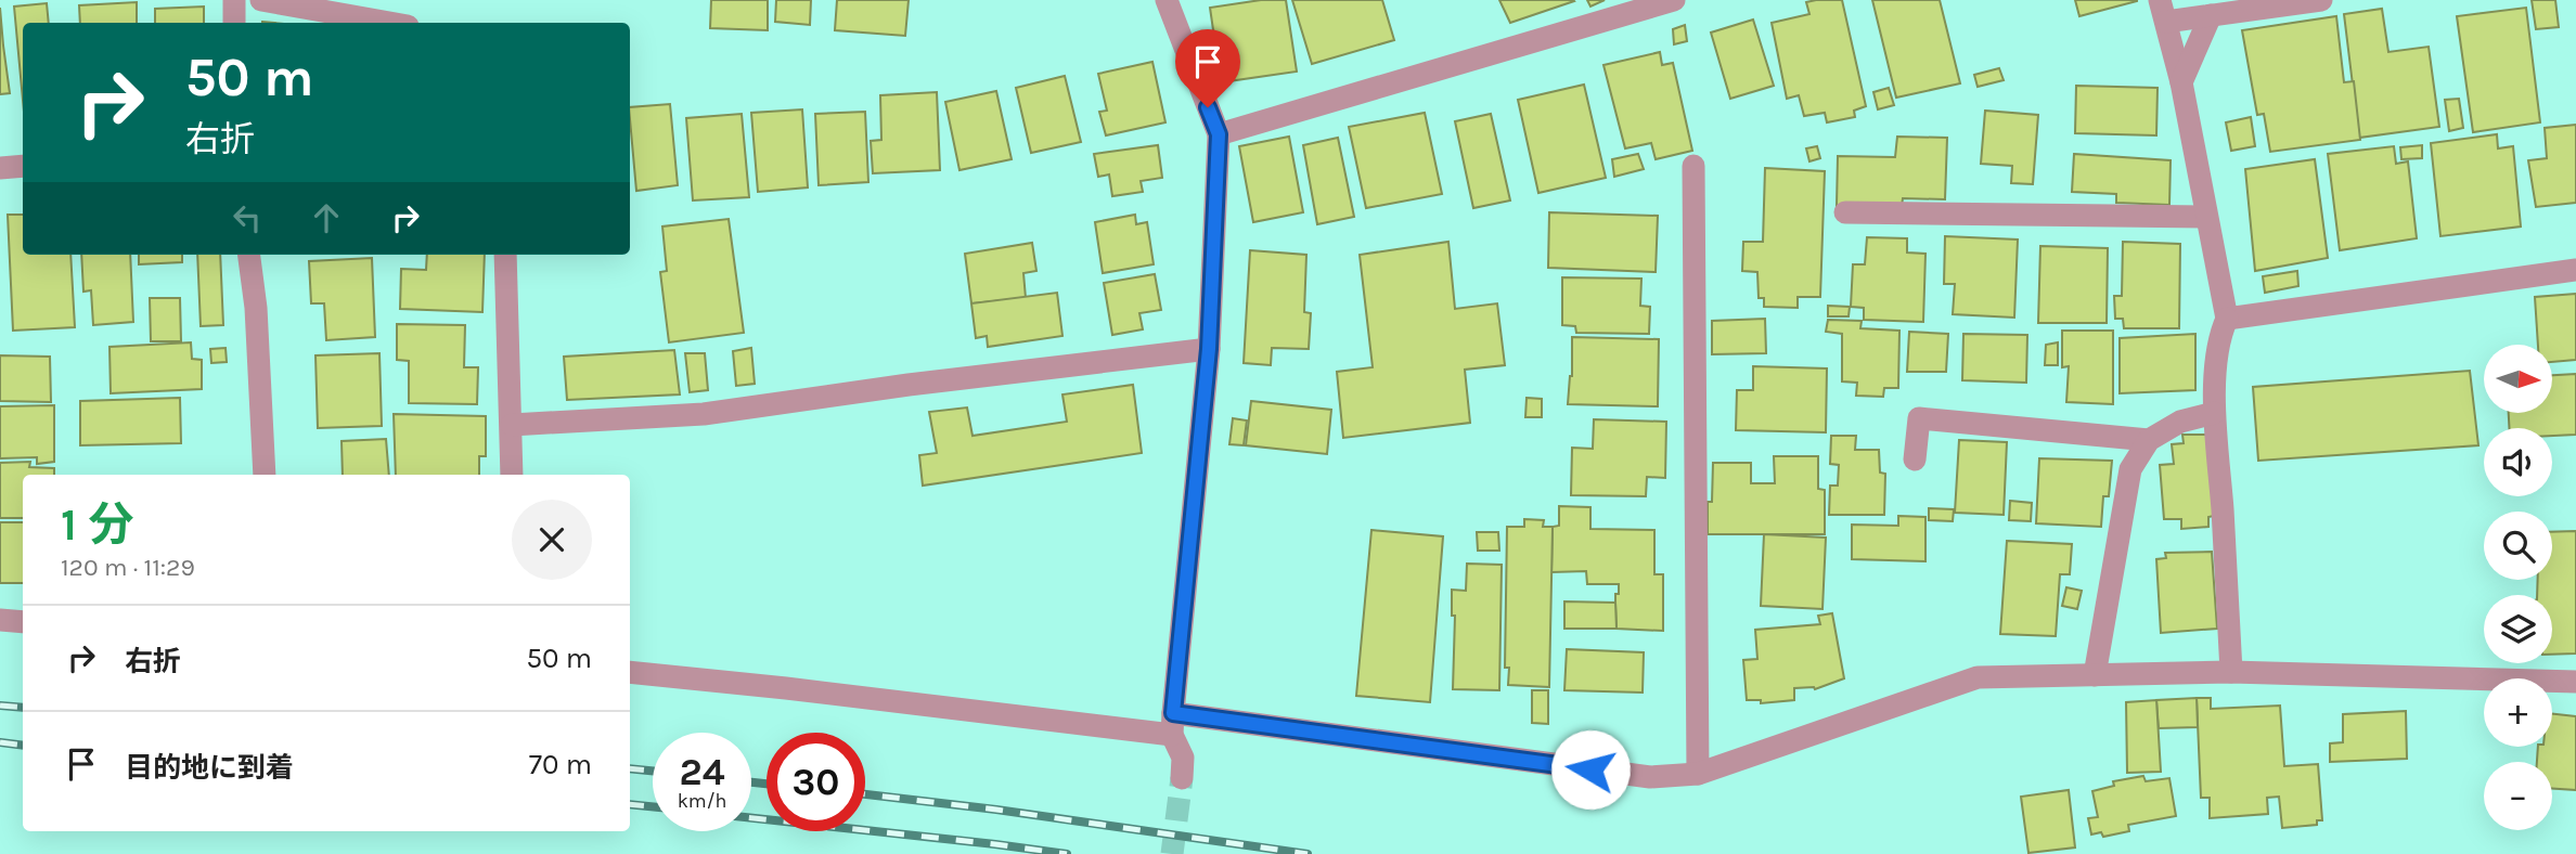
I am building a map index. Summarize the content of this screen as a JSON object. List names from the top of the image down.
{
  "north": "right",
  "page": {
    "turn": ["50 m", "右折"],
    "map_buttons": ["+", "−"],
    "heading": ["1 分", "120 m · 11:29"],
    "list": [
      {
        "name": "右折",
        "value": "50 m"
      },
      {
        "name": "目的地に到着",
        "value": "70 m"
      }
    ],
    "speed": "24 km/h",
    "limit": "30"
  }
}
